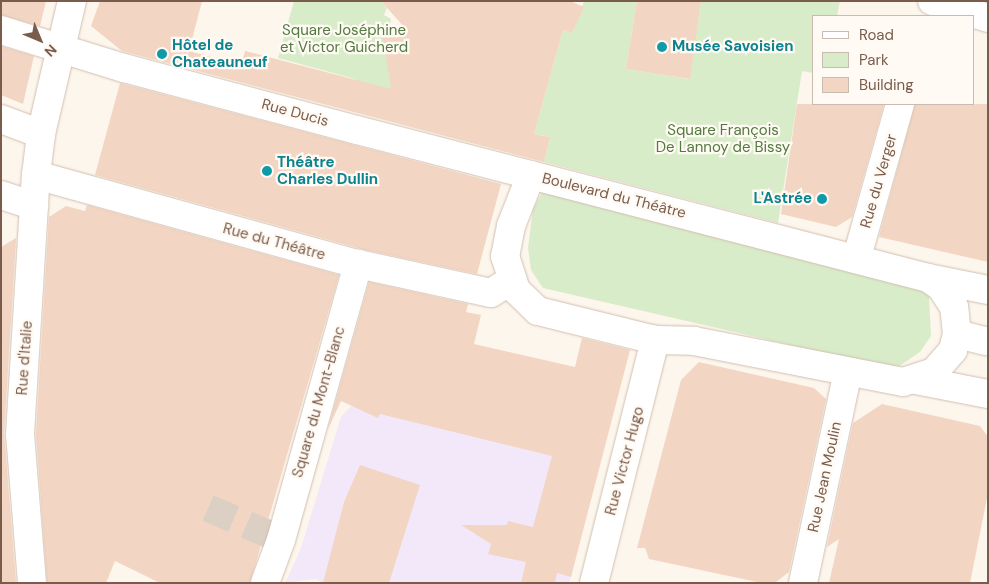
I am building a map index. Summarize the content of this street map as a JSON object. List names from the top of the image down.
{
  "streets": {
    "street": [
      "Rue Ducis",
      "Rue du Verger",
      "Boulevard du Théâtre",
      "Rue du Théâtre",
      "Rue d'Italie",
      "Square du Mont-Blanc",
      "Rue Victor Hugo",
      "Rue Jean Moulin"
    ]
  },
  "crossings": [
    ["Rue Ducis", "Boulevard du Théâtre"],
    ["Rue Ducis", "Rue d'Italie"],
    ["Rue du Verger", "Boulevard du Théâtre"],
    ["Boulevard du Théâtre", "Rue du Théâtre"],
    ["Boulevard du Théâtre", "Rue Victor Hugo"],
    ["Boulevard du Théâtre", "Rue Jean Moulin"],
    ["Rue du Théâtre", "Rue d'Italie"],
    ["Rue du Théâtre", "Square du Mont-Blanc"]
  ],
  "parks": ["Square Joséphine et Victor Guicherd", "Square François De Lannoy de Bissy"],
  "places": [
    "Musée Savoisien",
    "Hôtel de Chateauneuf",
    "Théâtre Charles Dullin",
    "L'Astrée"
  ],
  "legend": ["Road", "Park", "Building"],
  "north": "bottom right"
}
